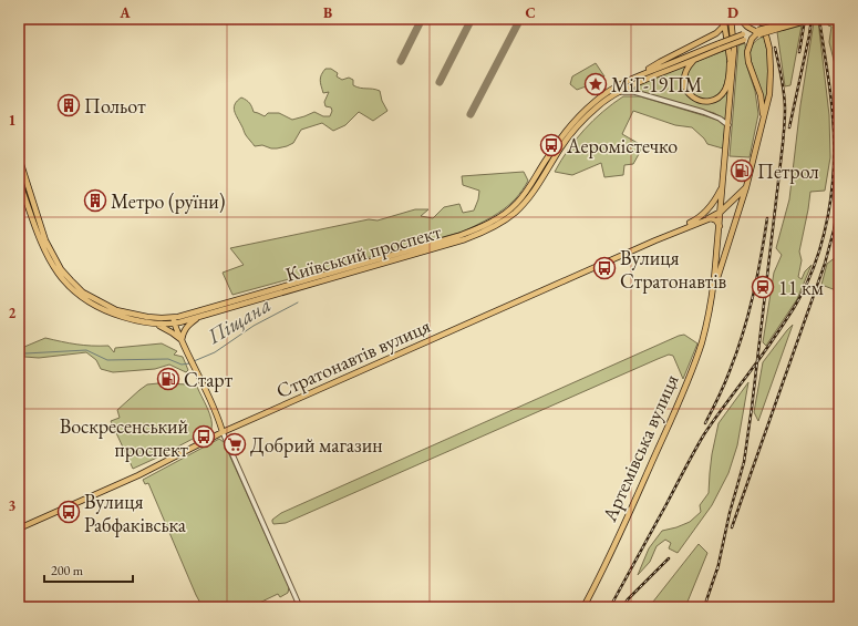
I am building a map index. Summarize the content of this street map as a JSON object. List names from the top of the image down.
{
  "streets": {
    "main road": ["Київський проспект", "Стратонавтів вулиця", "Артемівська вулиця"]
  },
  "crossings": [
    ["Стратонавтів вулиця", "Артемівська вулиця"]
  ],
  "water": ["Піщана"],
  "places": {
    "place": ["МіГ-19ПМ"],
    "building": ["Польот", "Метро (руїни)"],
    "bus stop": [
      "Аеромістечко",
      "Вулиця Стратонавтів",
      "Воскресенський проспект",
      "Вулиця Рабфаківська"
    ],
    "fuel station": ["Петрол", "Старт"],
    "station": ["11 км"],
    "supermarket": ["Добрий магазин"]
  },
  "scale_bar": "200 m",
  "grid": {
    "columns": [
      "A",
      "B",
      "C",
      "D"
    ],
    "rows": ["1", "2", "3"]
  }
}
